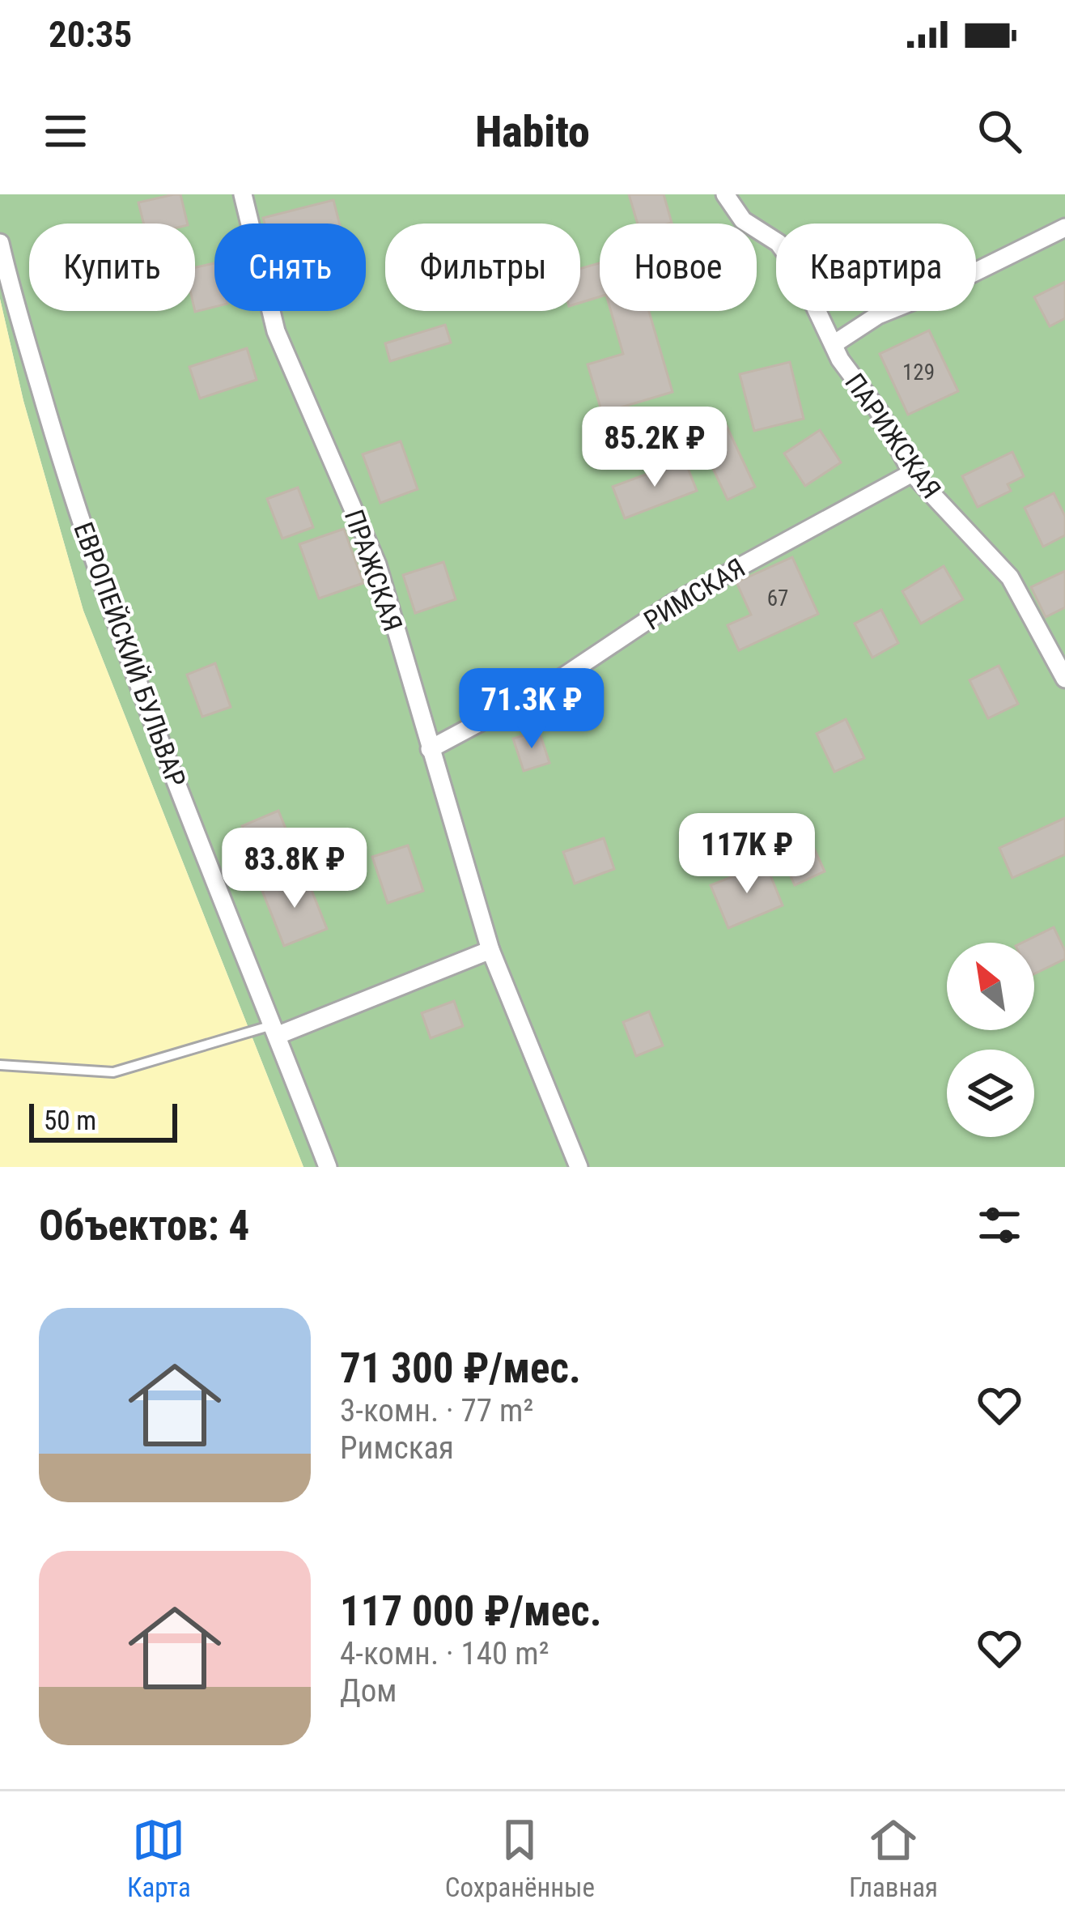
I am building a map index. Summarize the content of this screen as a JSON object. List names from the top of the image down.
{
  "streets": {
    "street": [
      "ПАРИЖСКАЯ",
      "ПРАЖСКАЯ",
      "РИМСКАЯ",
      "ЕВРОПЕЙСКИЙ БУЛЬВАР"
    ]
  },
  "crossings": [
    ["ПАРИЖСКАЯ", "РИМСКАЯ"],
    ["ПРАЖСКАЯ", "РИМСКАЯ"]
  ],
  "house_numbers": ["129", "67"],
  "scale_bar": "50 m",
  "north": "top left",
  "page": {
    "status": "20:35",
    "header": "Habito",
    "chip": [
      "Купить",
      "Снять",
      "Фильтры",
      "Новое",
      "Квартира"
    ],
    "price": [
      "85.2K ₽",
      "71.3K ₽",
      "117K ₽",
      "83.8K ₽"
    ],
    "scale": "50 m",
    "heading": "Объектов: 4",
    "list": [
      {
        "name": "71 300 ₽/мес.",
        "note": "3-комн. · 77 m² · Римская"
      },
      {
        "name": "117 000 ₽/мес.",
        "note": "4-комн. · 140 m² · Дом"
      }
    ],
    "tabs": ["Карта", "Сохранённые", "Главная"]
  }
}
